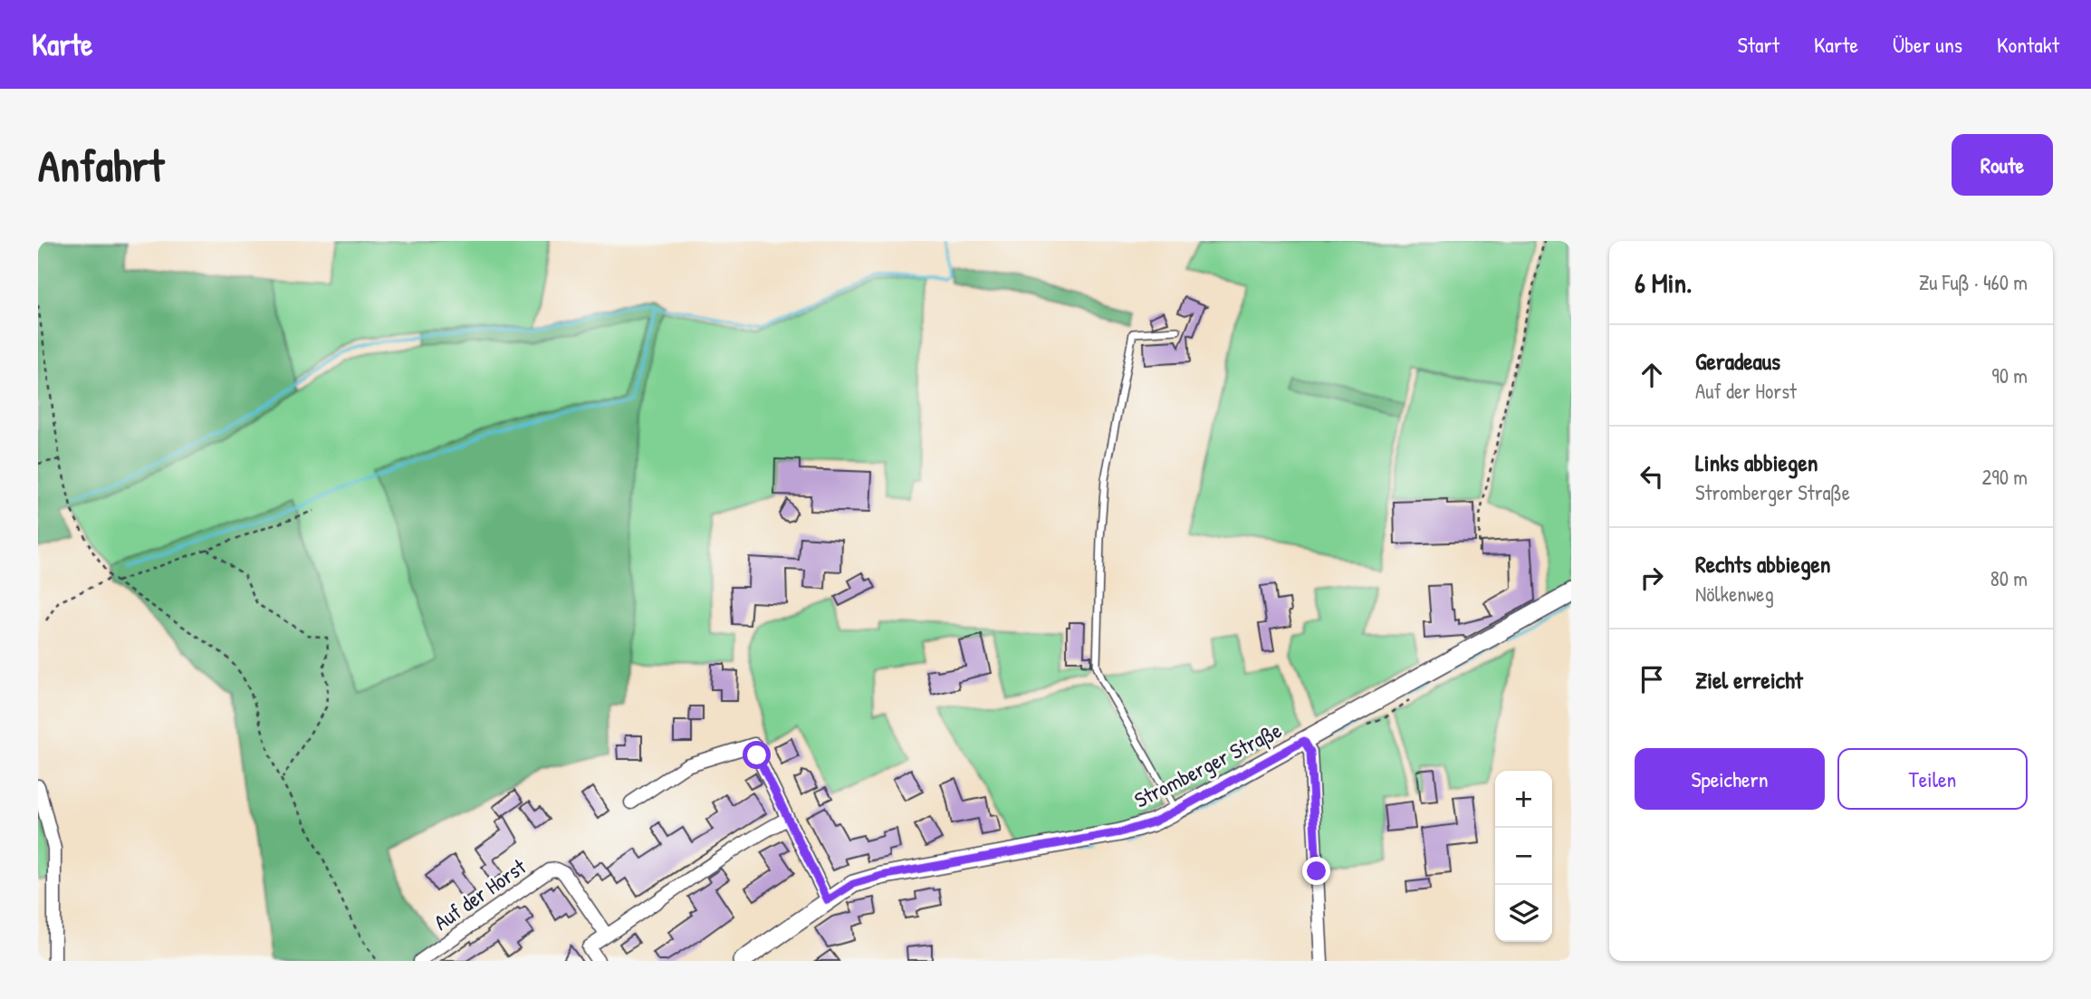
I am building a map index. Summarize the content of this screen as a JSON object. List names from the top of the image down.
{
  "streets": {
    "main road": ["Stromberger Straße"],
    "street": ["Auf der Horst"]
  },
  "page": {
    "header": "Karte",
    "nav": [
      "Start",
      "Karte",
      "Über uns",
      "Kontakt"
    ],
    "buttons": [
      "Route",
      ["Speichern", "Teilen"]
    ],
    "title": "Anfahrt",
    "heading": ["6 Min.", "Zu Fuß · 460 m"],
    "list": [
      ["Geradeaus", "Auf der Horst", "90 m"],
      ["Links abbiegen", "Stromberger Straße", "290 m"],
      ["Rechts abbiegen", "Nölkenweg", "80 m"],
      "Ziel erreicht"
    ],
    "map_buttons": ["+", "−"]
  }
}
